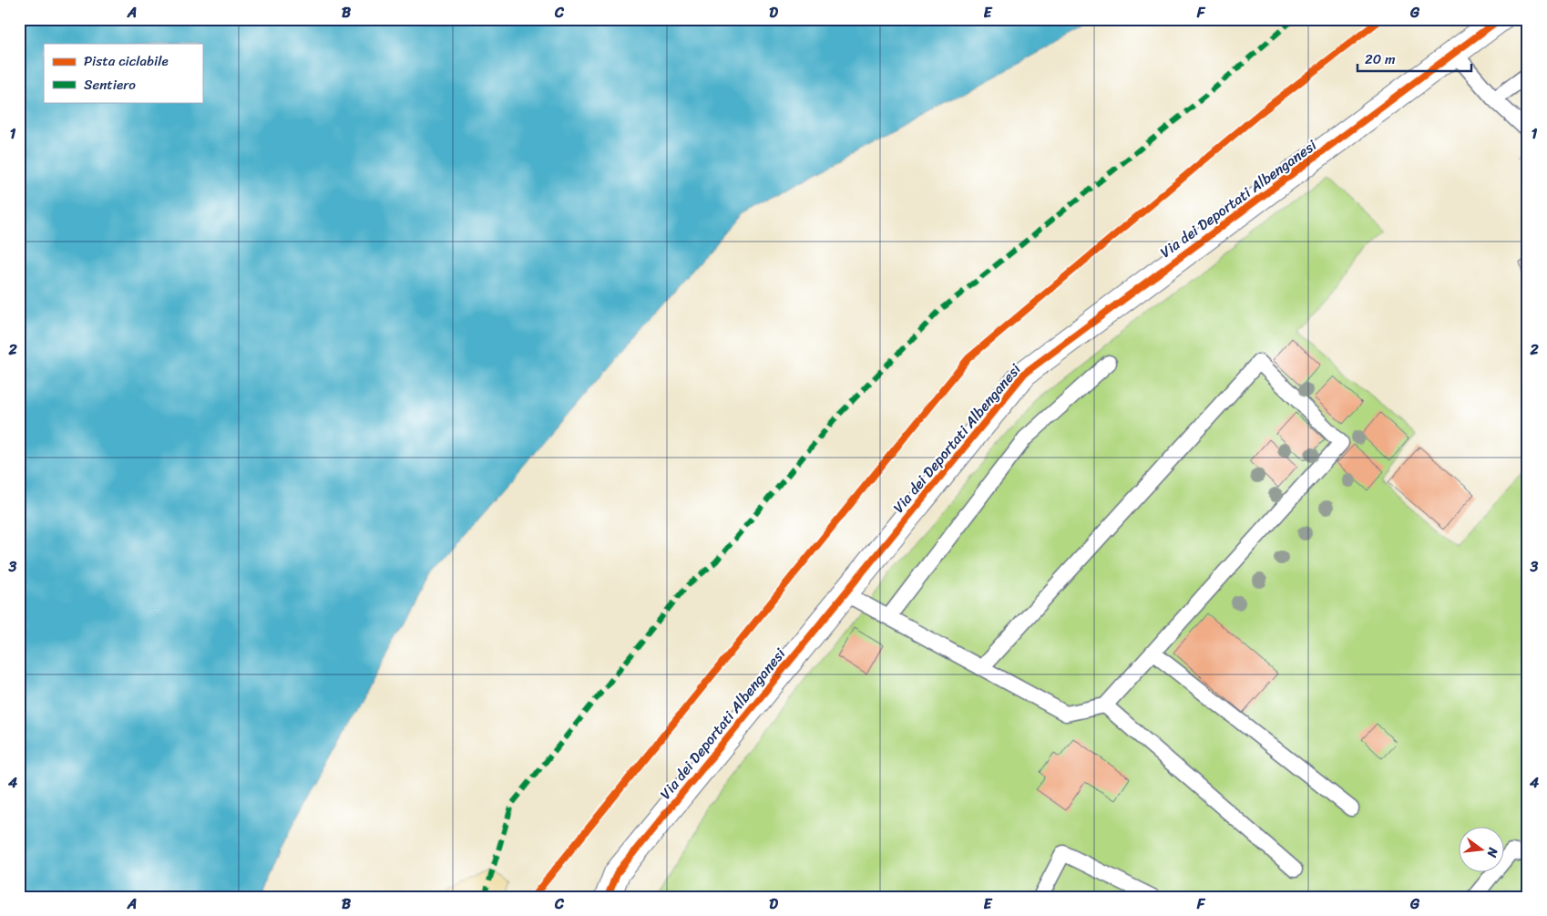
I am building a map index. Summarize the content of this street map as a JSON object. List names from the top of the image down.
{
  "streets": {
    "street": ["Via dei Deportati Albenganesi"]
  },
  "legend": ["Pista ciclabile", "Sentiero"],
  "scale_bar": "20 m",
  "north": "right",
  "grid": {
    "columns": [
      "A",
      "B",
      "C",
      "D",
      "E",
      "F",
      "G"
    ],
    "rows": [
      "1",
      "2",
      "3",
      "4"
    ]
  }
}
